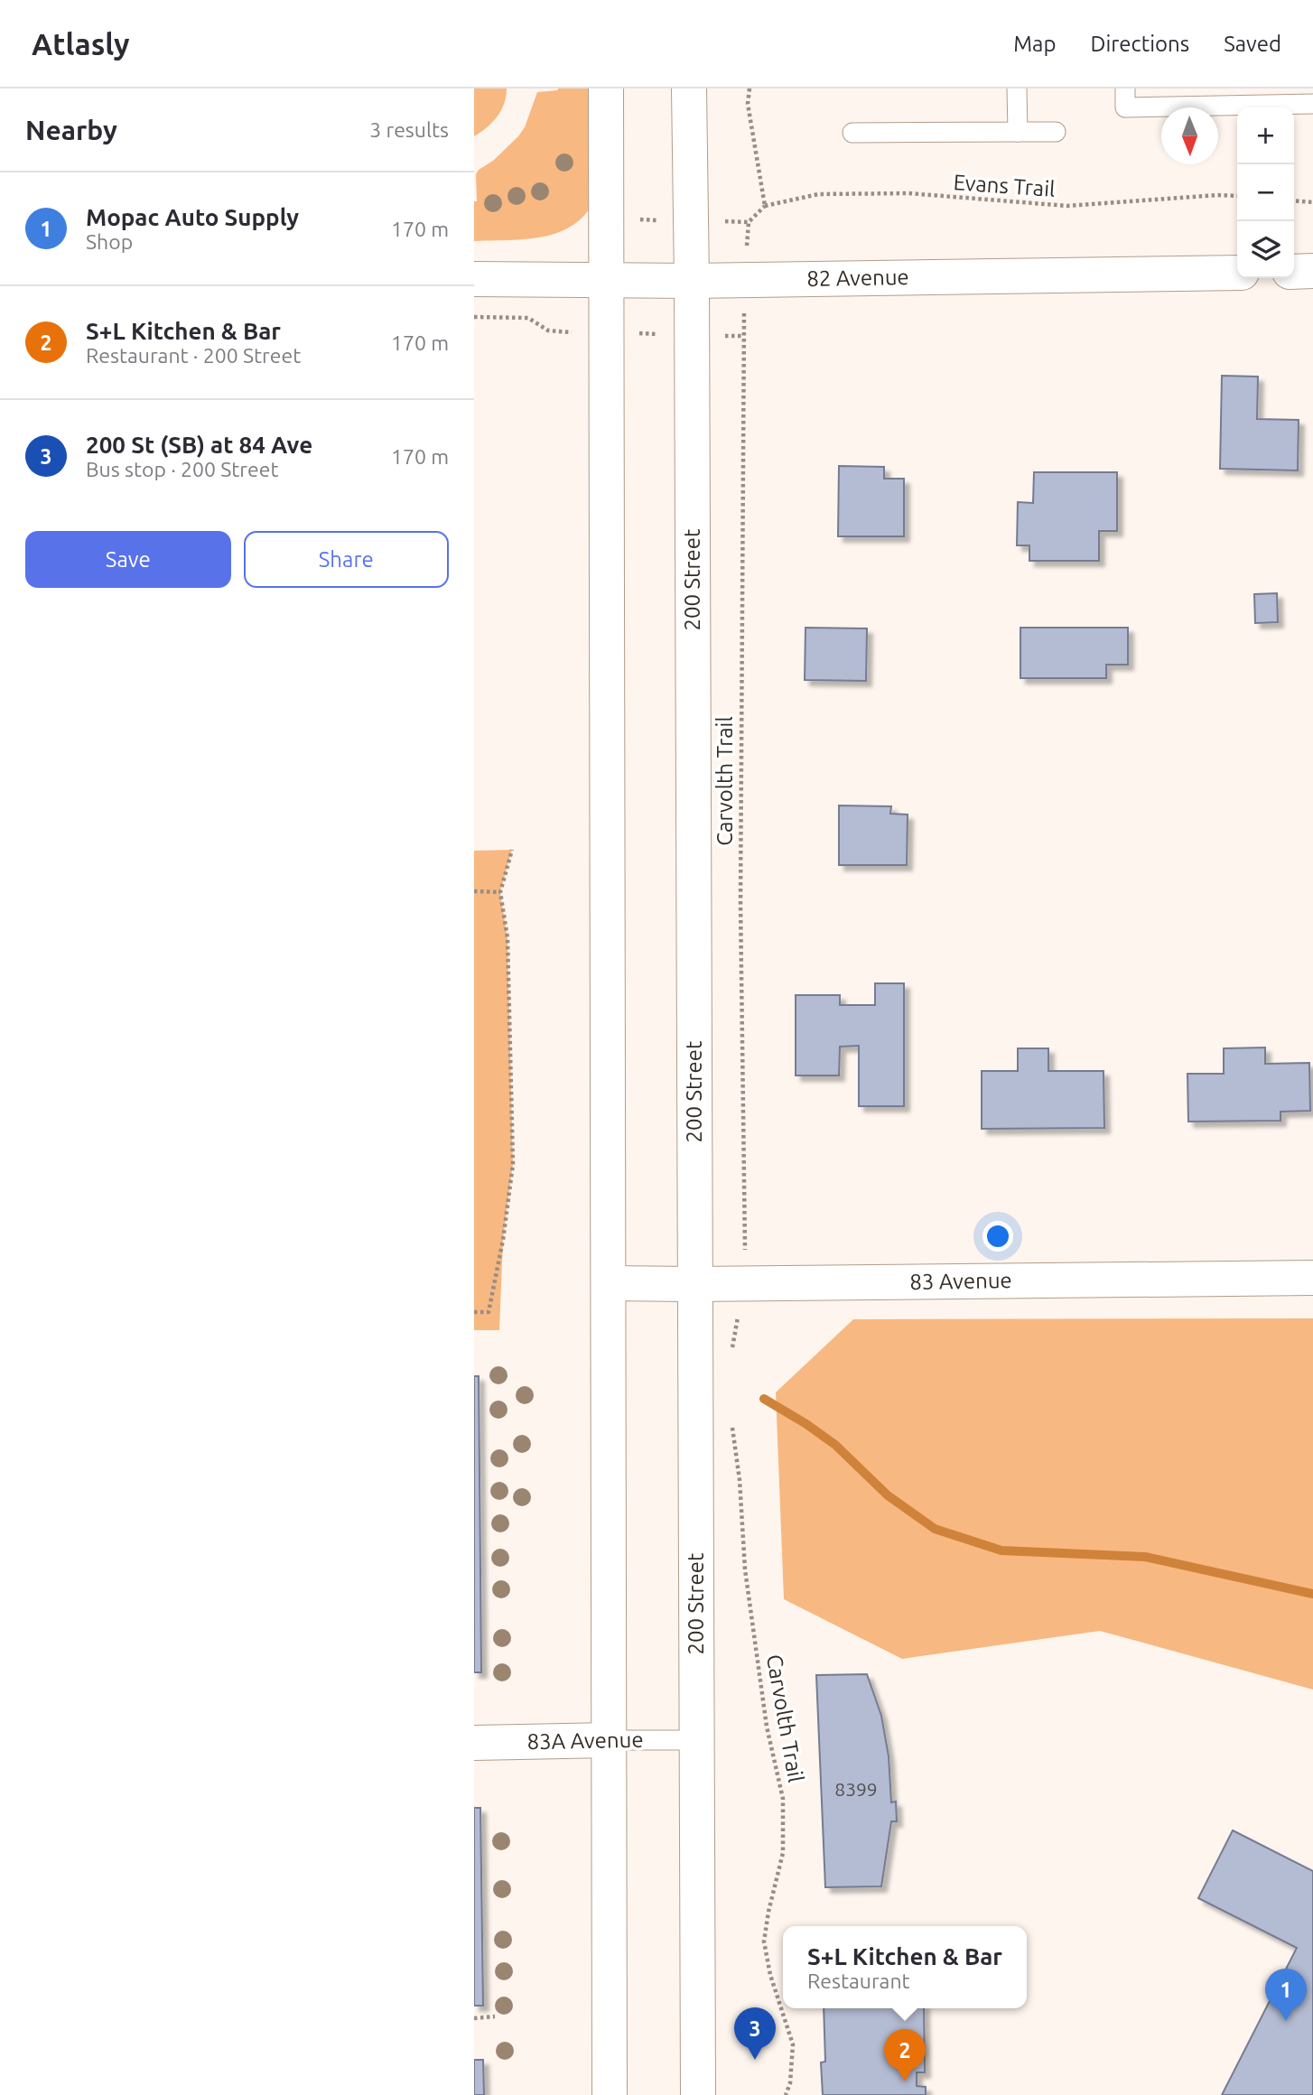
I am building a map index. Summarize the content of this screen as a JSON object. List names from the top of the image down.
{
  "streets": {
    "main road": [
      "82 Avenue",
      "200 Street",
      "83 Avenue",
      "83A Avenue"
    ],
    "path": ["Evans Trail", "Carvolth Trail"]
  },
  "crossings": [
    ["82 Avenue", "200 Street"],
    ["200 Street", "83 Avenue"],
    ["200 Street", "83A Avenue"]
  ],
  "house_numbers": ["8399"],
  "north": "bottom",
  "page": {
    "header": "Atlasly",
    "nav": ["Map", "Directions", "Saved"],
    "heading": ["Nearby", "3 results"],
    "map_buttons": ["+", "−"],
    "list": [
      {
        "mark": "1",
        "name": "Mopac Auto Supply",
        "note": "Shop",
        "value": "170 m"
      },
      {
        "mark": "2",
        "name": "S+L Kitchen & Bar",
        "note": "Restaurant · 200 Street",
        "value": "170 m"
      },
      {
        "mark": "3",
        "name": "200 St (SB) at 84 Ave",
        "note": "Bus stop · 200 Street",
        "value": "170 m"
      }
    ],
    "buttons": ["Save", "Share"],
    "popup": ["S+L Kitchen & Bar", "Restaurant"],
    "pins": ["1", "3", "2"]
  }
}
